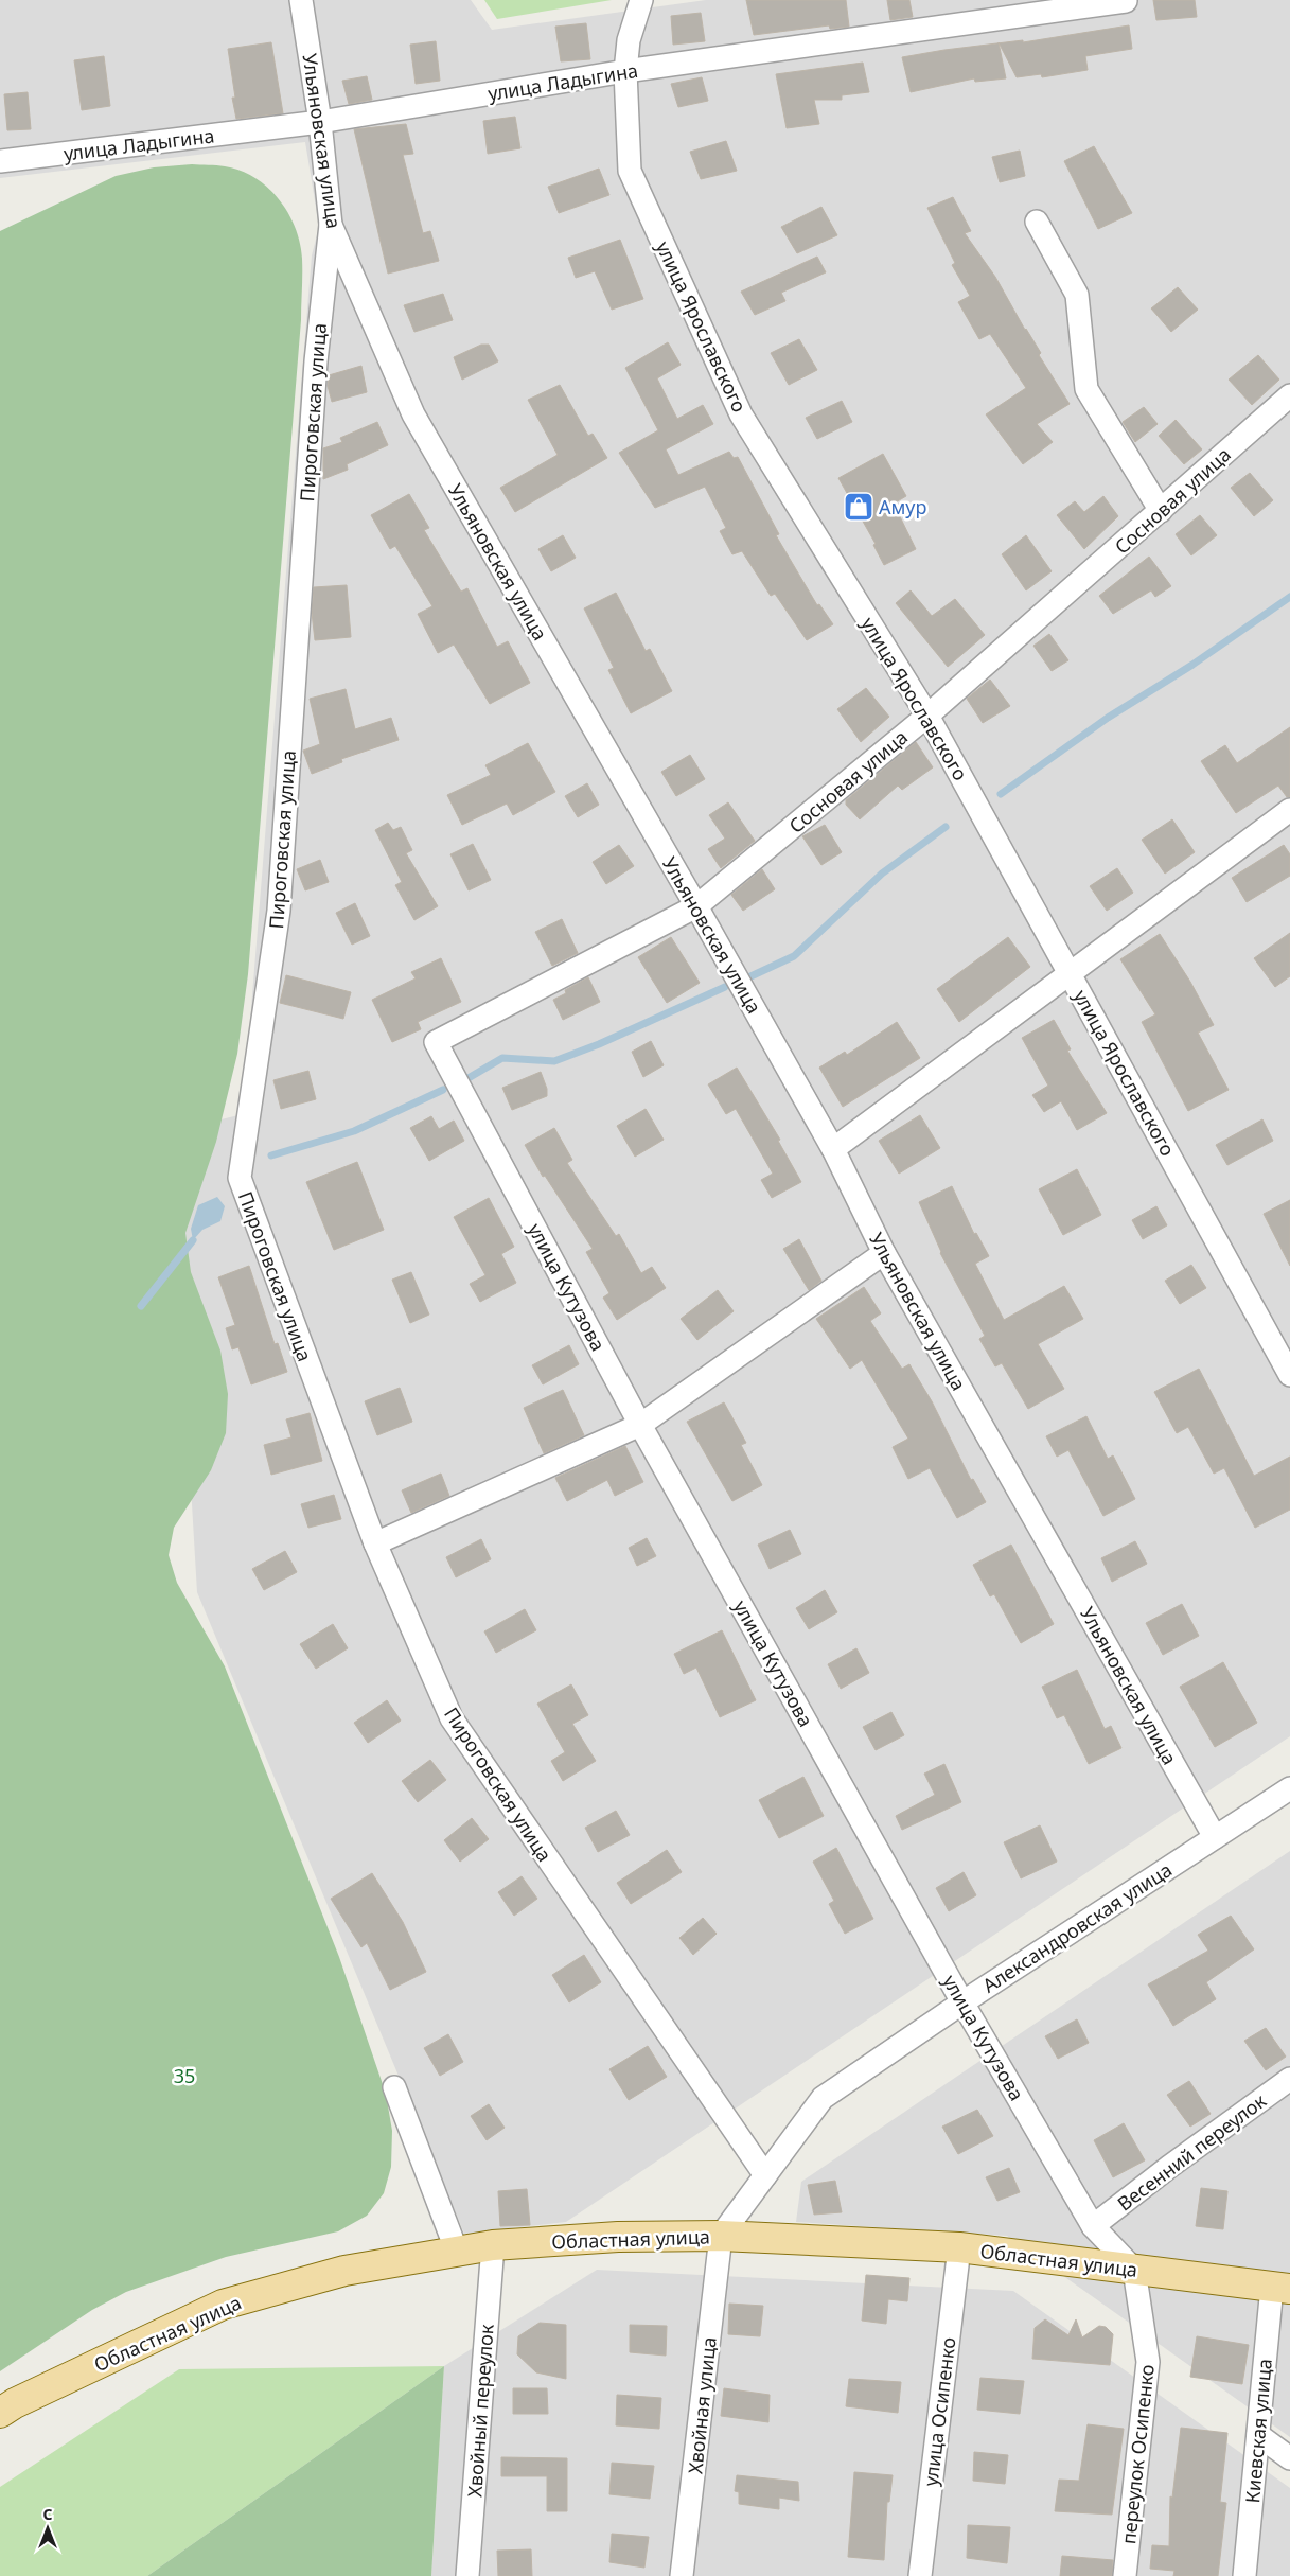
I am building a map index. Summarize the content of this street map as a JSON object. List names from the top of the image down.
{
  "streets": {
    "main road": ["Областная улица"],
    "street": [
      "улица Ладыгина",
      "Ульяновская улица",
      "улица Ярославского",
      "Пироговская улица",
      "Сосновая улица",
      "улица Кутузова",
      "Александровская улица",
      "Весенний переулок",
      "Хвойная улица",
      "Хвойный переулок",
      "улица Осипенко",
      "Киевская улица",
      "переулок Осипенко"
    ]
  },
  "crossings": [
    ["улица Ладыгина", "Ульяновская улица"],
    ["улица Ладыгина", "улица Ярославского"],
    ["Ульяновская улица", "Пироговская улица"],
    ["Ульяновская улица", "Сосновая улица"],
    ["Ульяновская улица", "Александровская улица"],
    ["улица Ярославского", "Сосновая улица"],
    ["Пироговская улица", "Александровская улица"],
    ["Сосновая улица", "улица Кутузова"],
    ["улица Кутузова", "Александровская улица"],
    ["улица Кутузова", "Весенний переулок"],
    ["улица Кутузова", "Областная улица"],
    ["улица Кутузова", "переулок Осипенко"],
    ["Александровская улица", "Областная улица"],
    ["Александровская улица", "Хвойная улица"],
    ["Областная улица", "Хвойная улица"],
    ["Областная улица", "Хвойный переулок"],
    ["Областная улица", "улица Осипенко"],
    ["Областная улица", "Киевская улица"],
    ["Областная улица", "переулок Осипенко"]
  ],
  "parks": ["35"],
  "places": {
    "shop": ["Амур"]
  },
  "north": "top"
}
